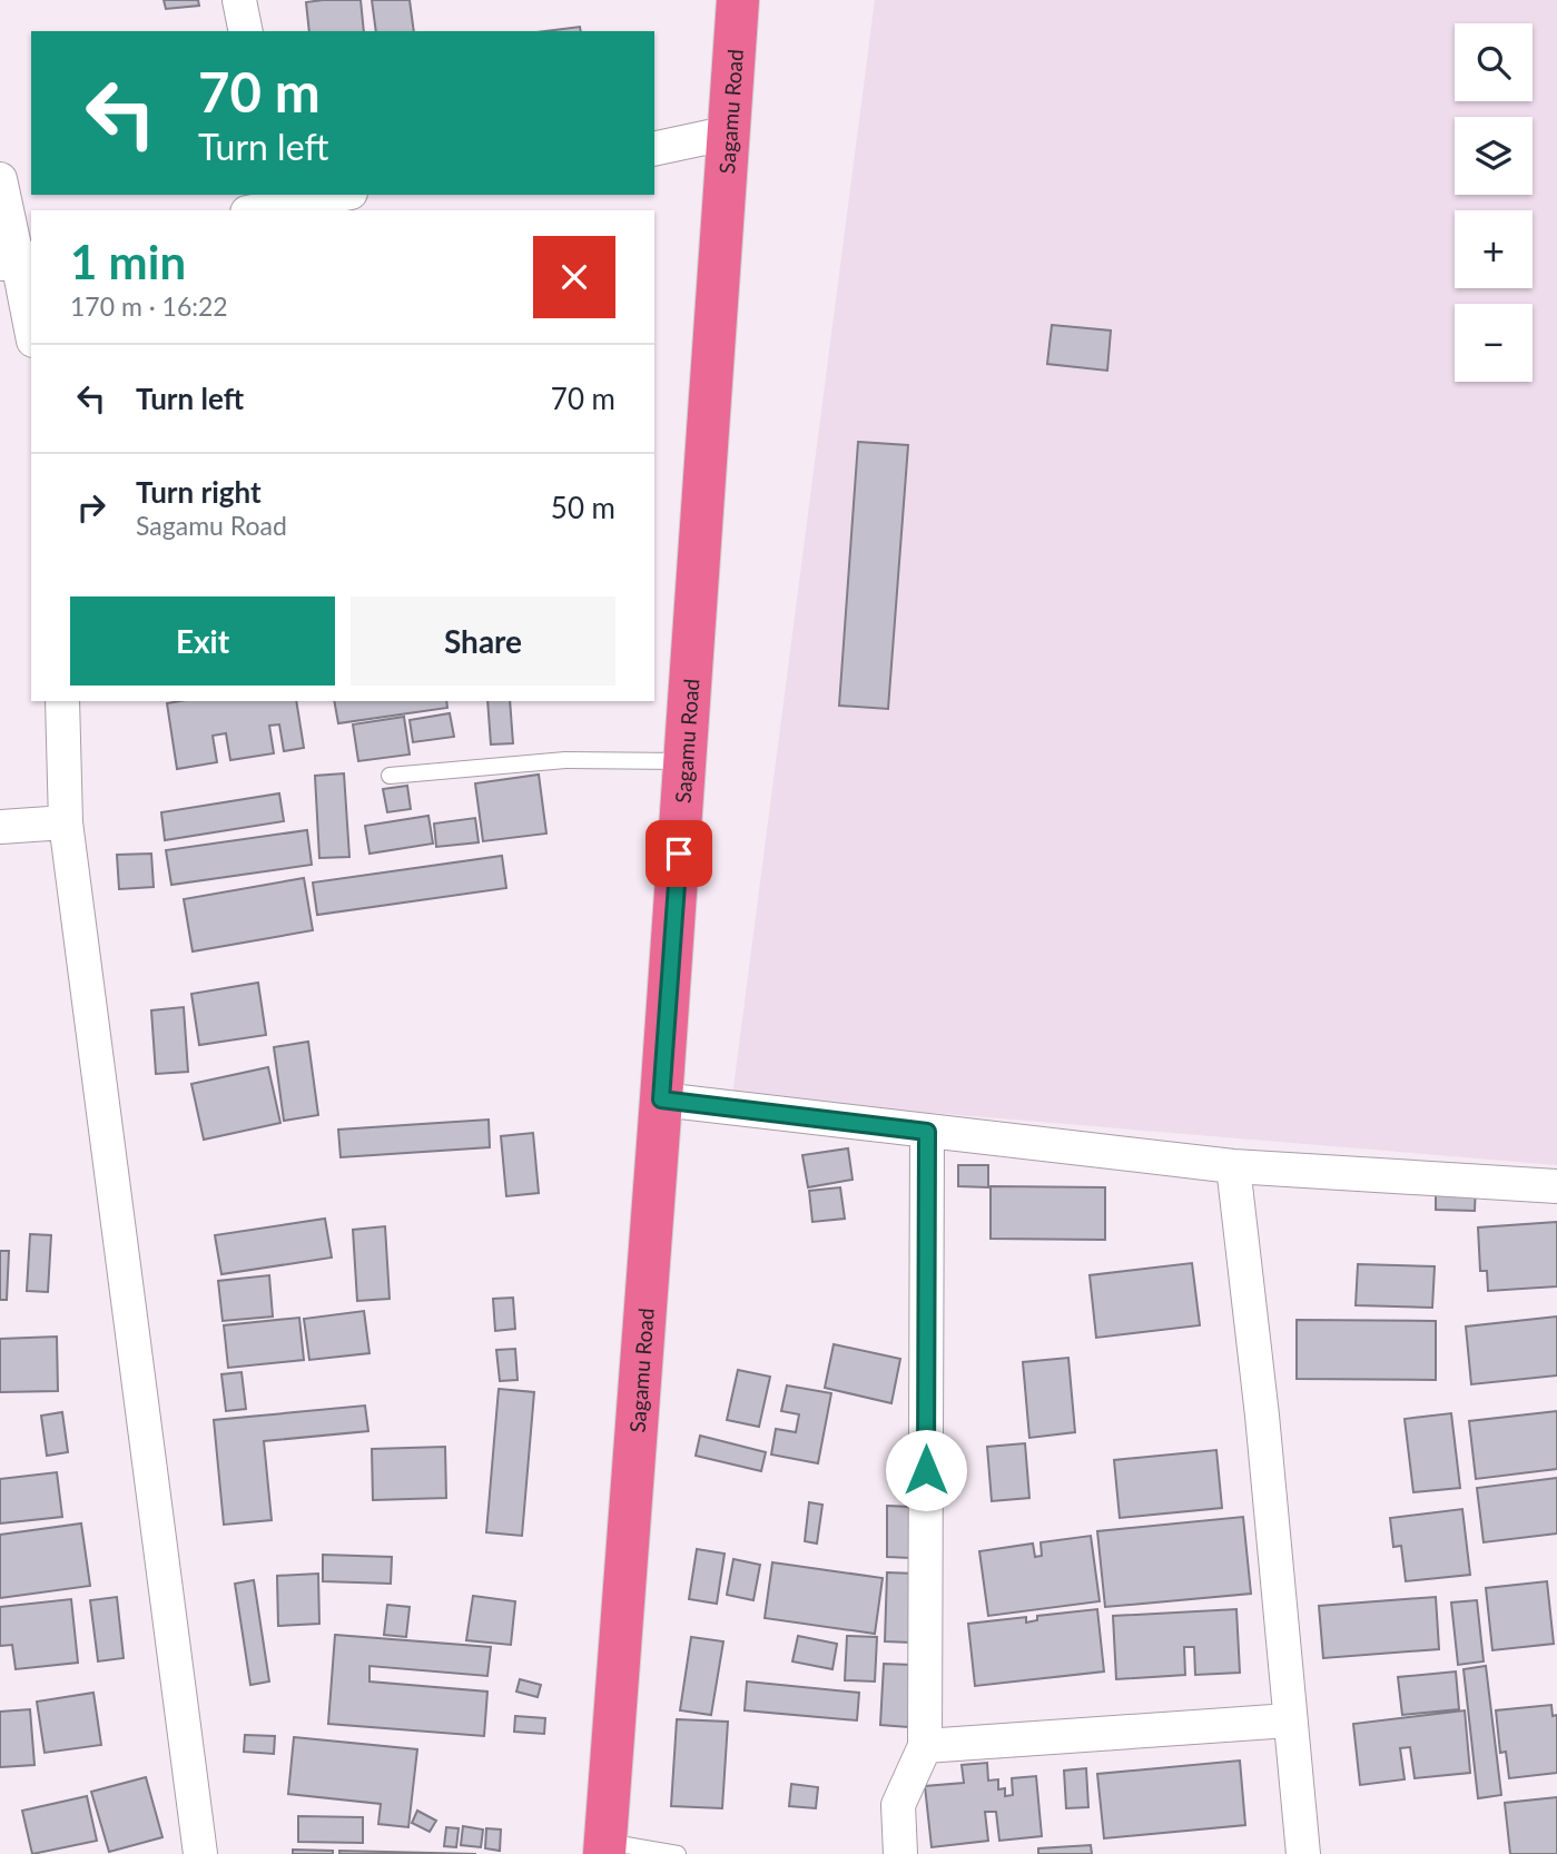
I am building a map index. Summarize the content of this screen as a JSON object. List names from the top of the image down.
{
  "streets": {
    "highway": ["Sagamu Road"]
  },
  "page": {
    "map_buttons": ["+", "−"],
    "turn": ["70 m", "Turn left"],
    "heading": ["1 min", "170 m · 16:22"],
    "list": [
      {
        "name": "Turn left",
        "value": "70 m"
      },
      {
        "name": "Turn right",
        "note": "Sagamu Road",
        "value": "50 m"
      }
    ],
    "buttons": ["Exit", "Share"]
  }
}
